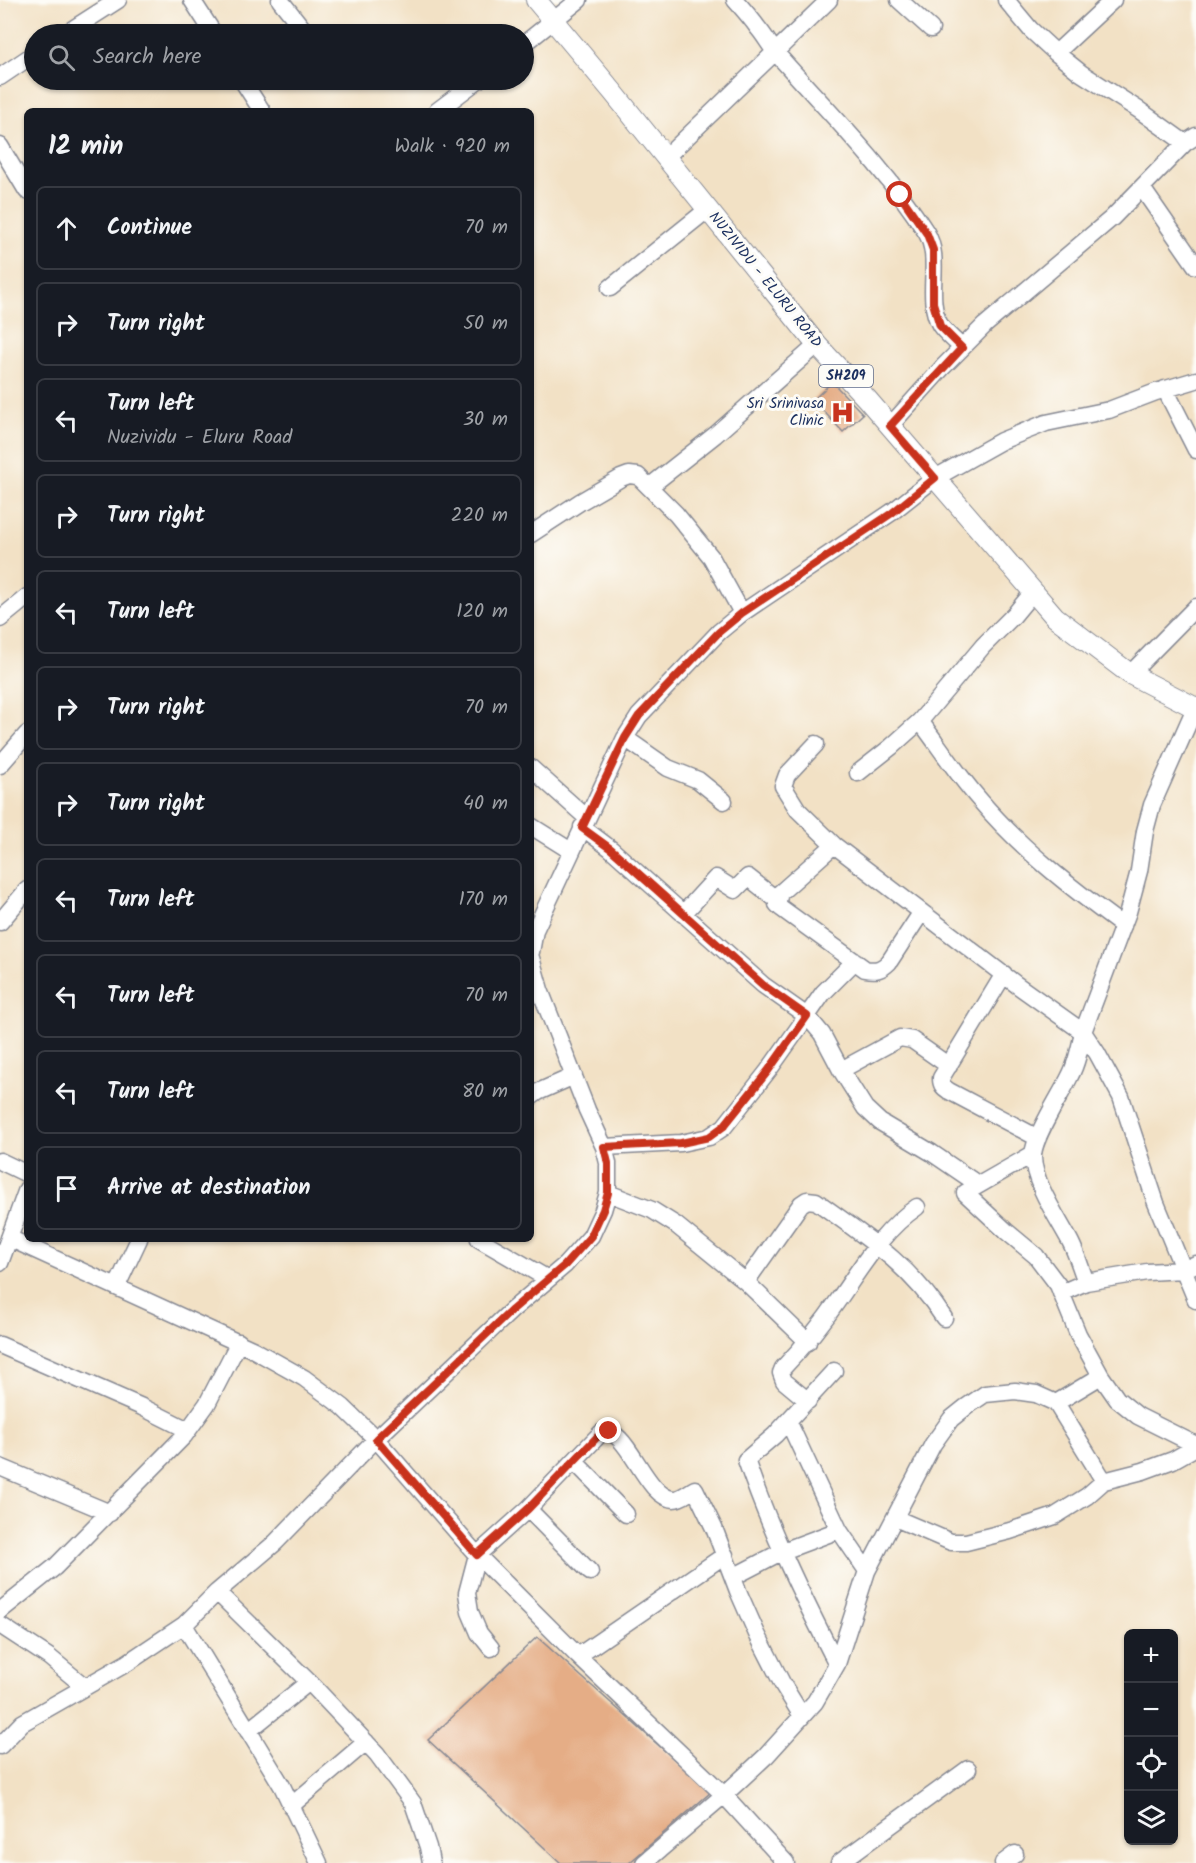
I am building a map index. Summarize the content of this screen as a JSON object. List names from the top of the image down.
{
  "streets": {
    "main road": ["NUZIVIDU - ELURU ROAD", "SH209"]
  },
  "places": {
    "hospital": ["Sri Srinivasa Clinic"]
  },
  "page": {
    "search": "Search here",
    "heading": ["12 min", "Walk · 920 m"],
    "list": [
      ["Continue", "70 m"],
      ["Turn right", "50 m"],
      ["Turn left", "Nuzividu - Eluru Road", "30 m"],
      ["Turn right", "220 m"],
      ["Turn left", "120 m"],
      ["Turn right", "70 m"],
      ["Turn right", "40 m"],
      ["Turn left", "170 m"],
      ["Turn left", "70 m"],
      ["Turn left", "80 m"],
      "Arrive at destination"
    ],
    "map_buttons": ["+", "−"]
  }
}
